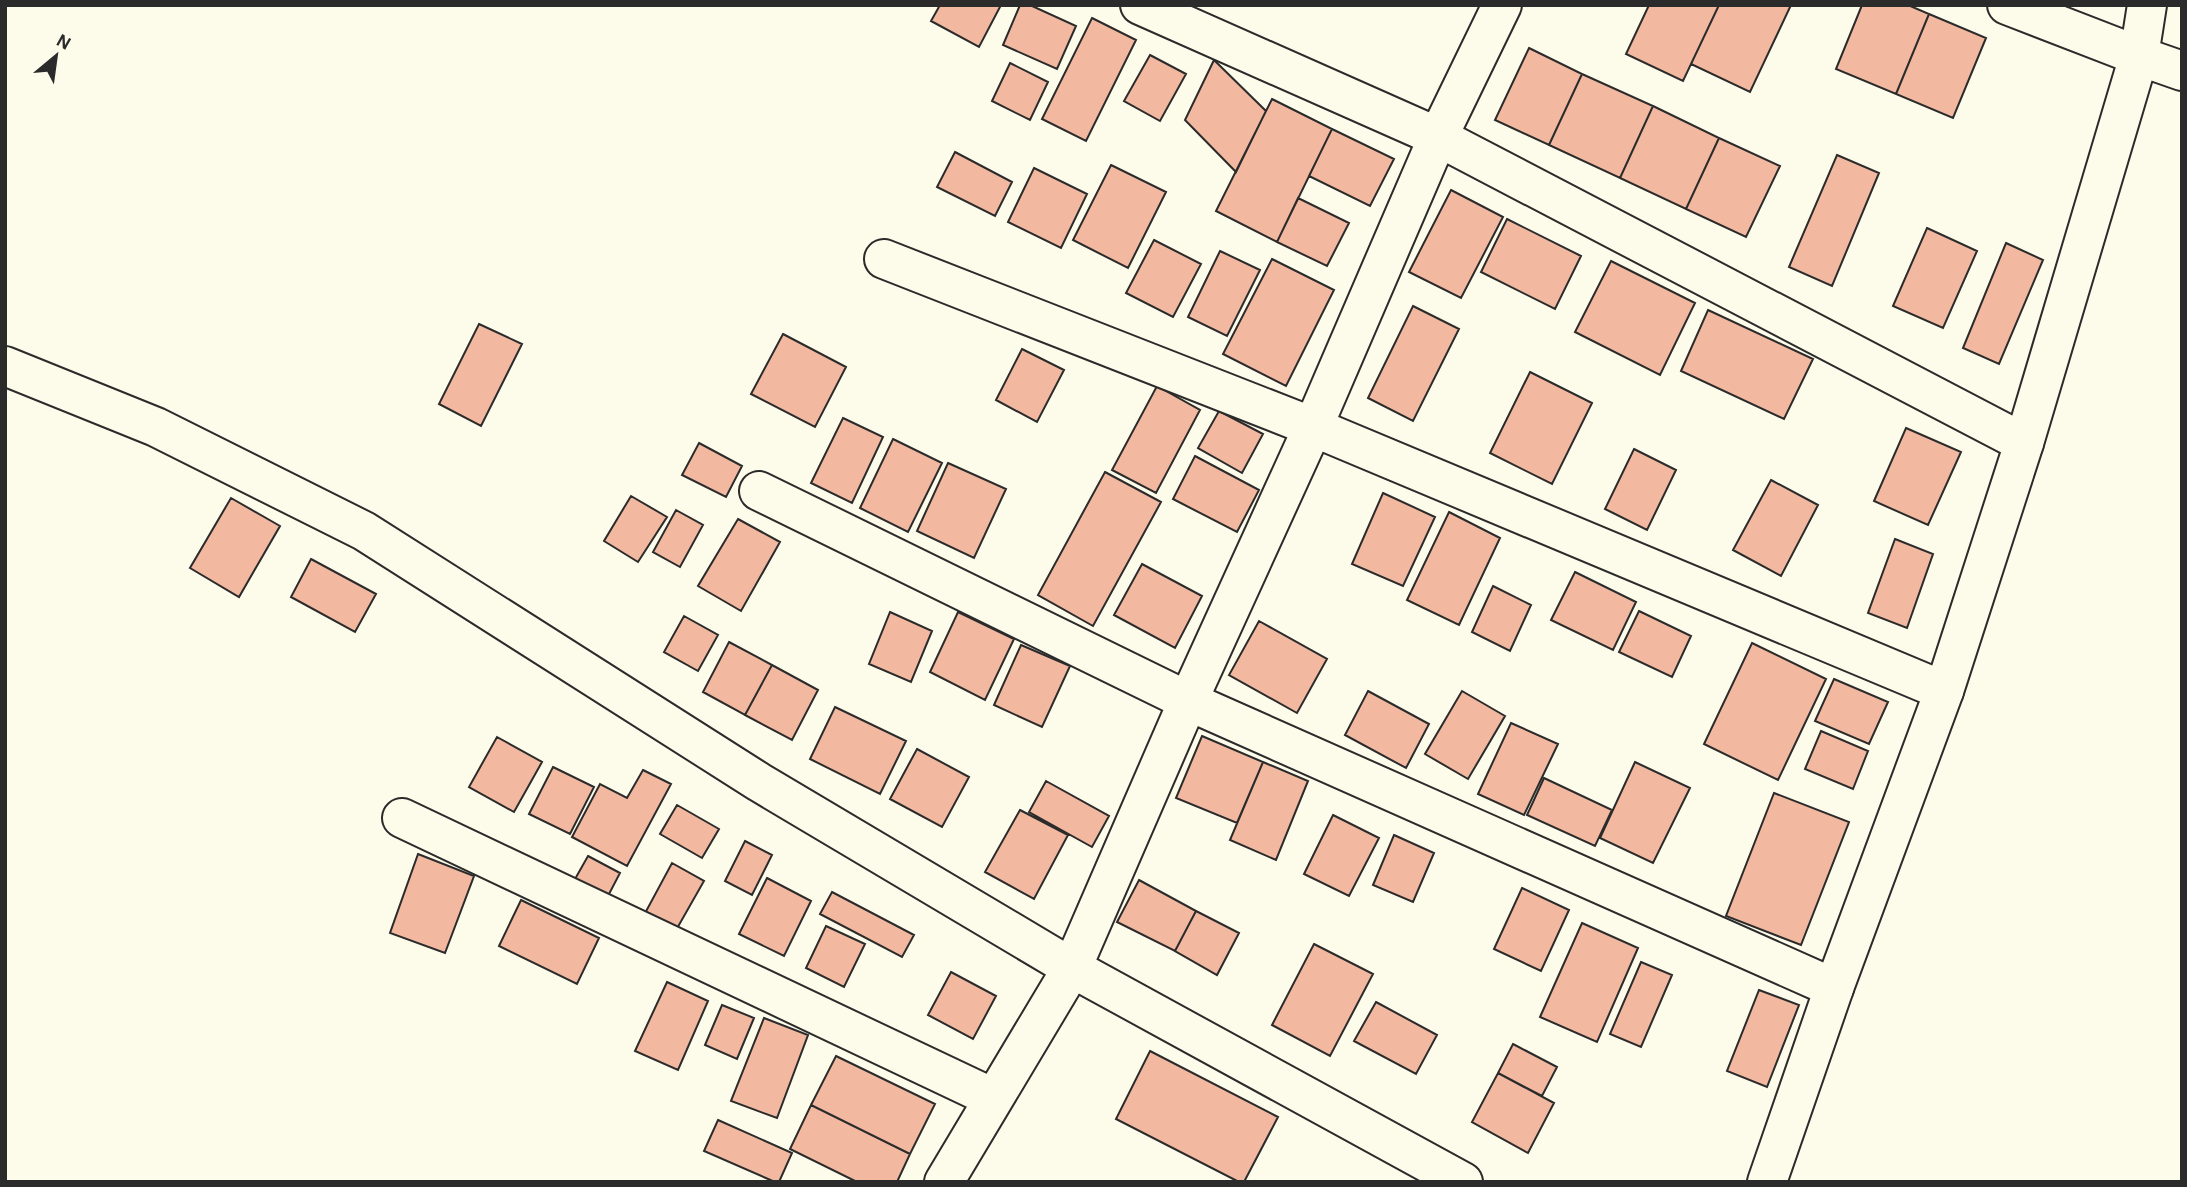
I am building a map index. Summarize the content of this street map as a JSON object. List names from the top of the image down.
{
  "north": "top right"
}
